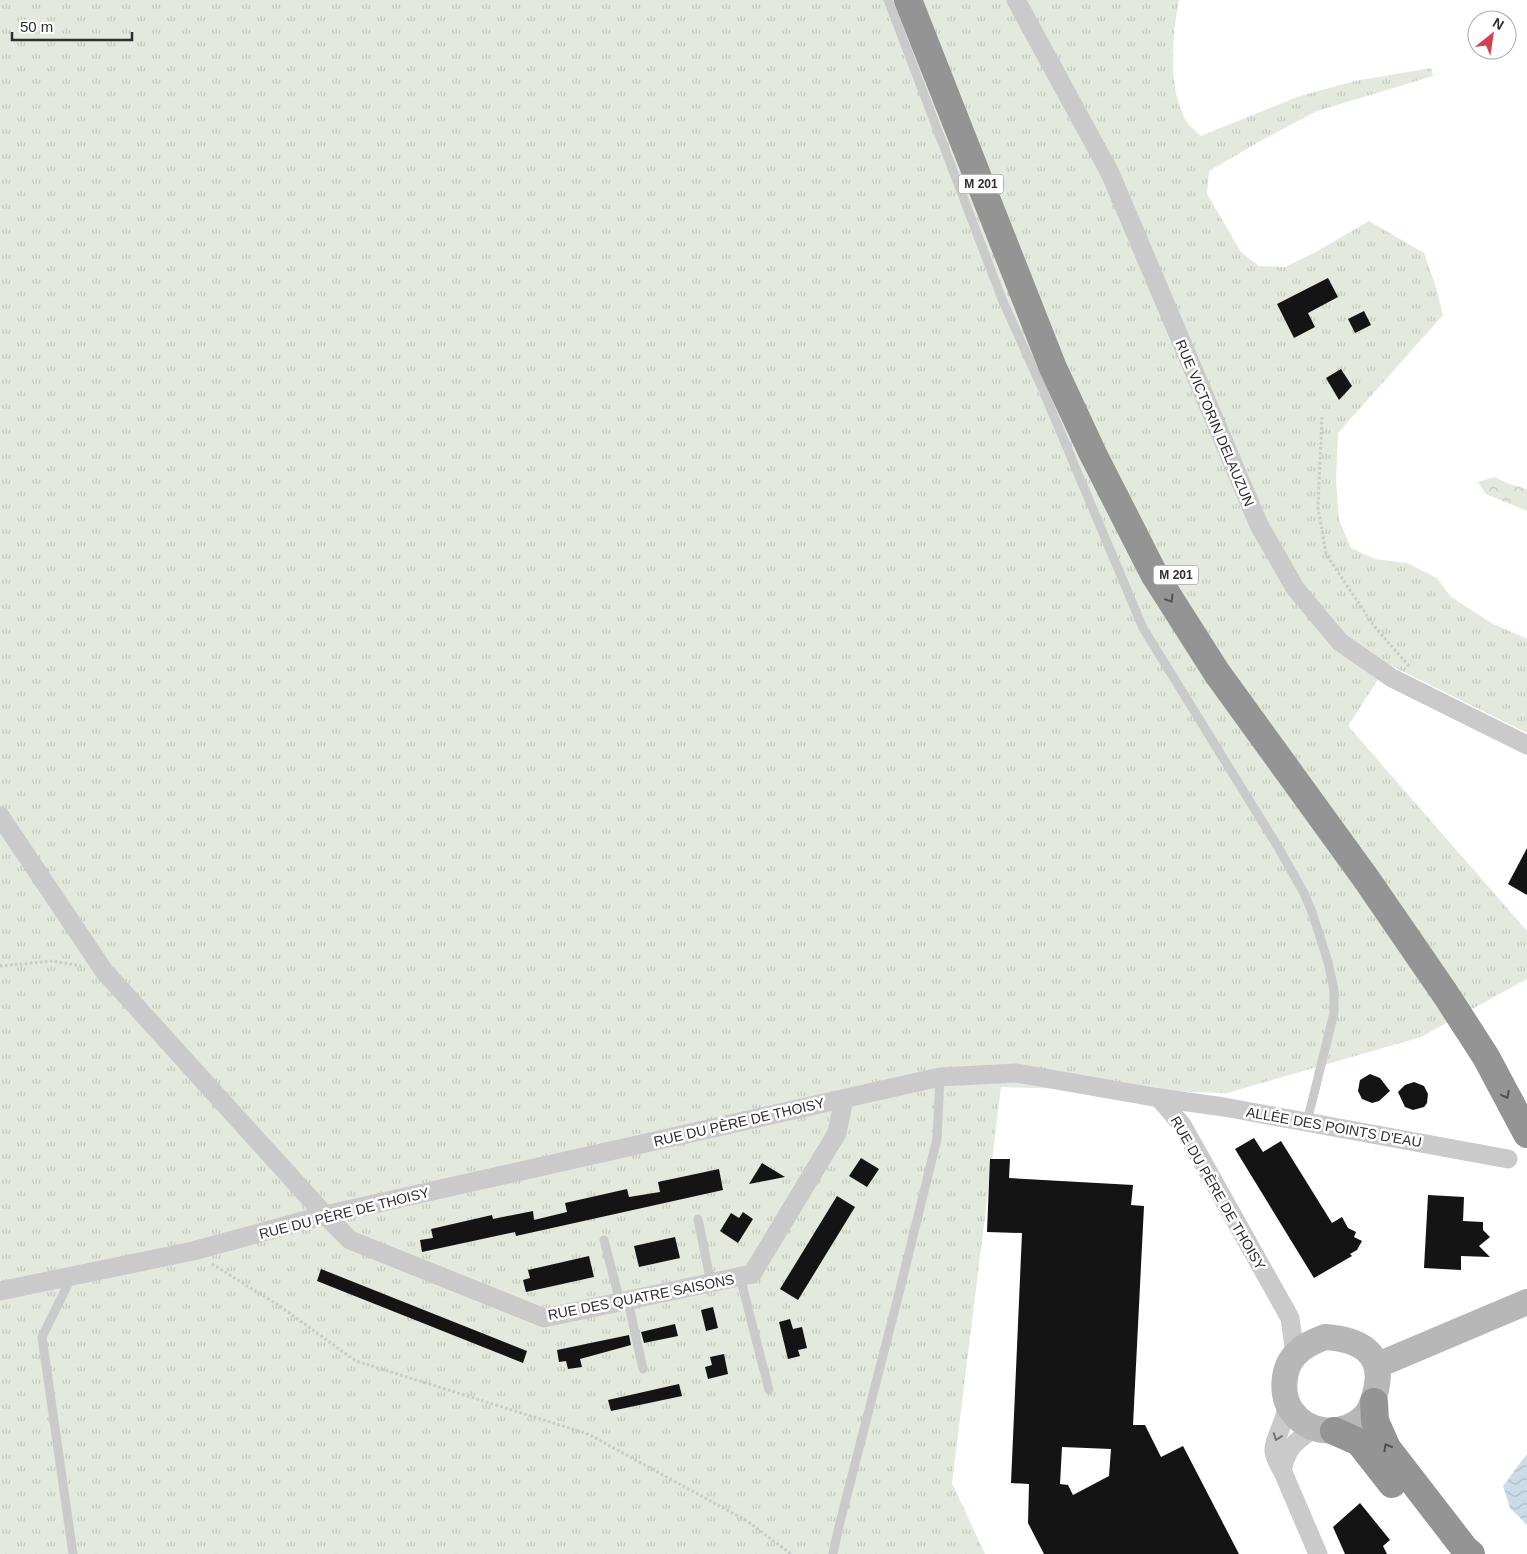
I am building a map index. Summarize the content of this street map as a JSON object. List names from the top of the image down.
{
  "streets": {
    "highway": ["M 201"],
    "main road": ["RUE DU PÈRE DE THOISY"],
    "street": ["RUE VICTORIN DELAUZUN", "ALLÉE DES POINTS D'EAU", "RUE DES QUATRE SAISONS"]
  },
  "crossings": [
    ["RUE DU PÈRE DE THOISY", "ALLÉE DES POINTS D'EAU"],
    ["RUE DU PÈRE DE THOISY", "RUE DES QUATRE SAISONS"]
  ],
  "scale_bar": "50 m",
  "north": "top right"
}
